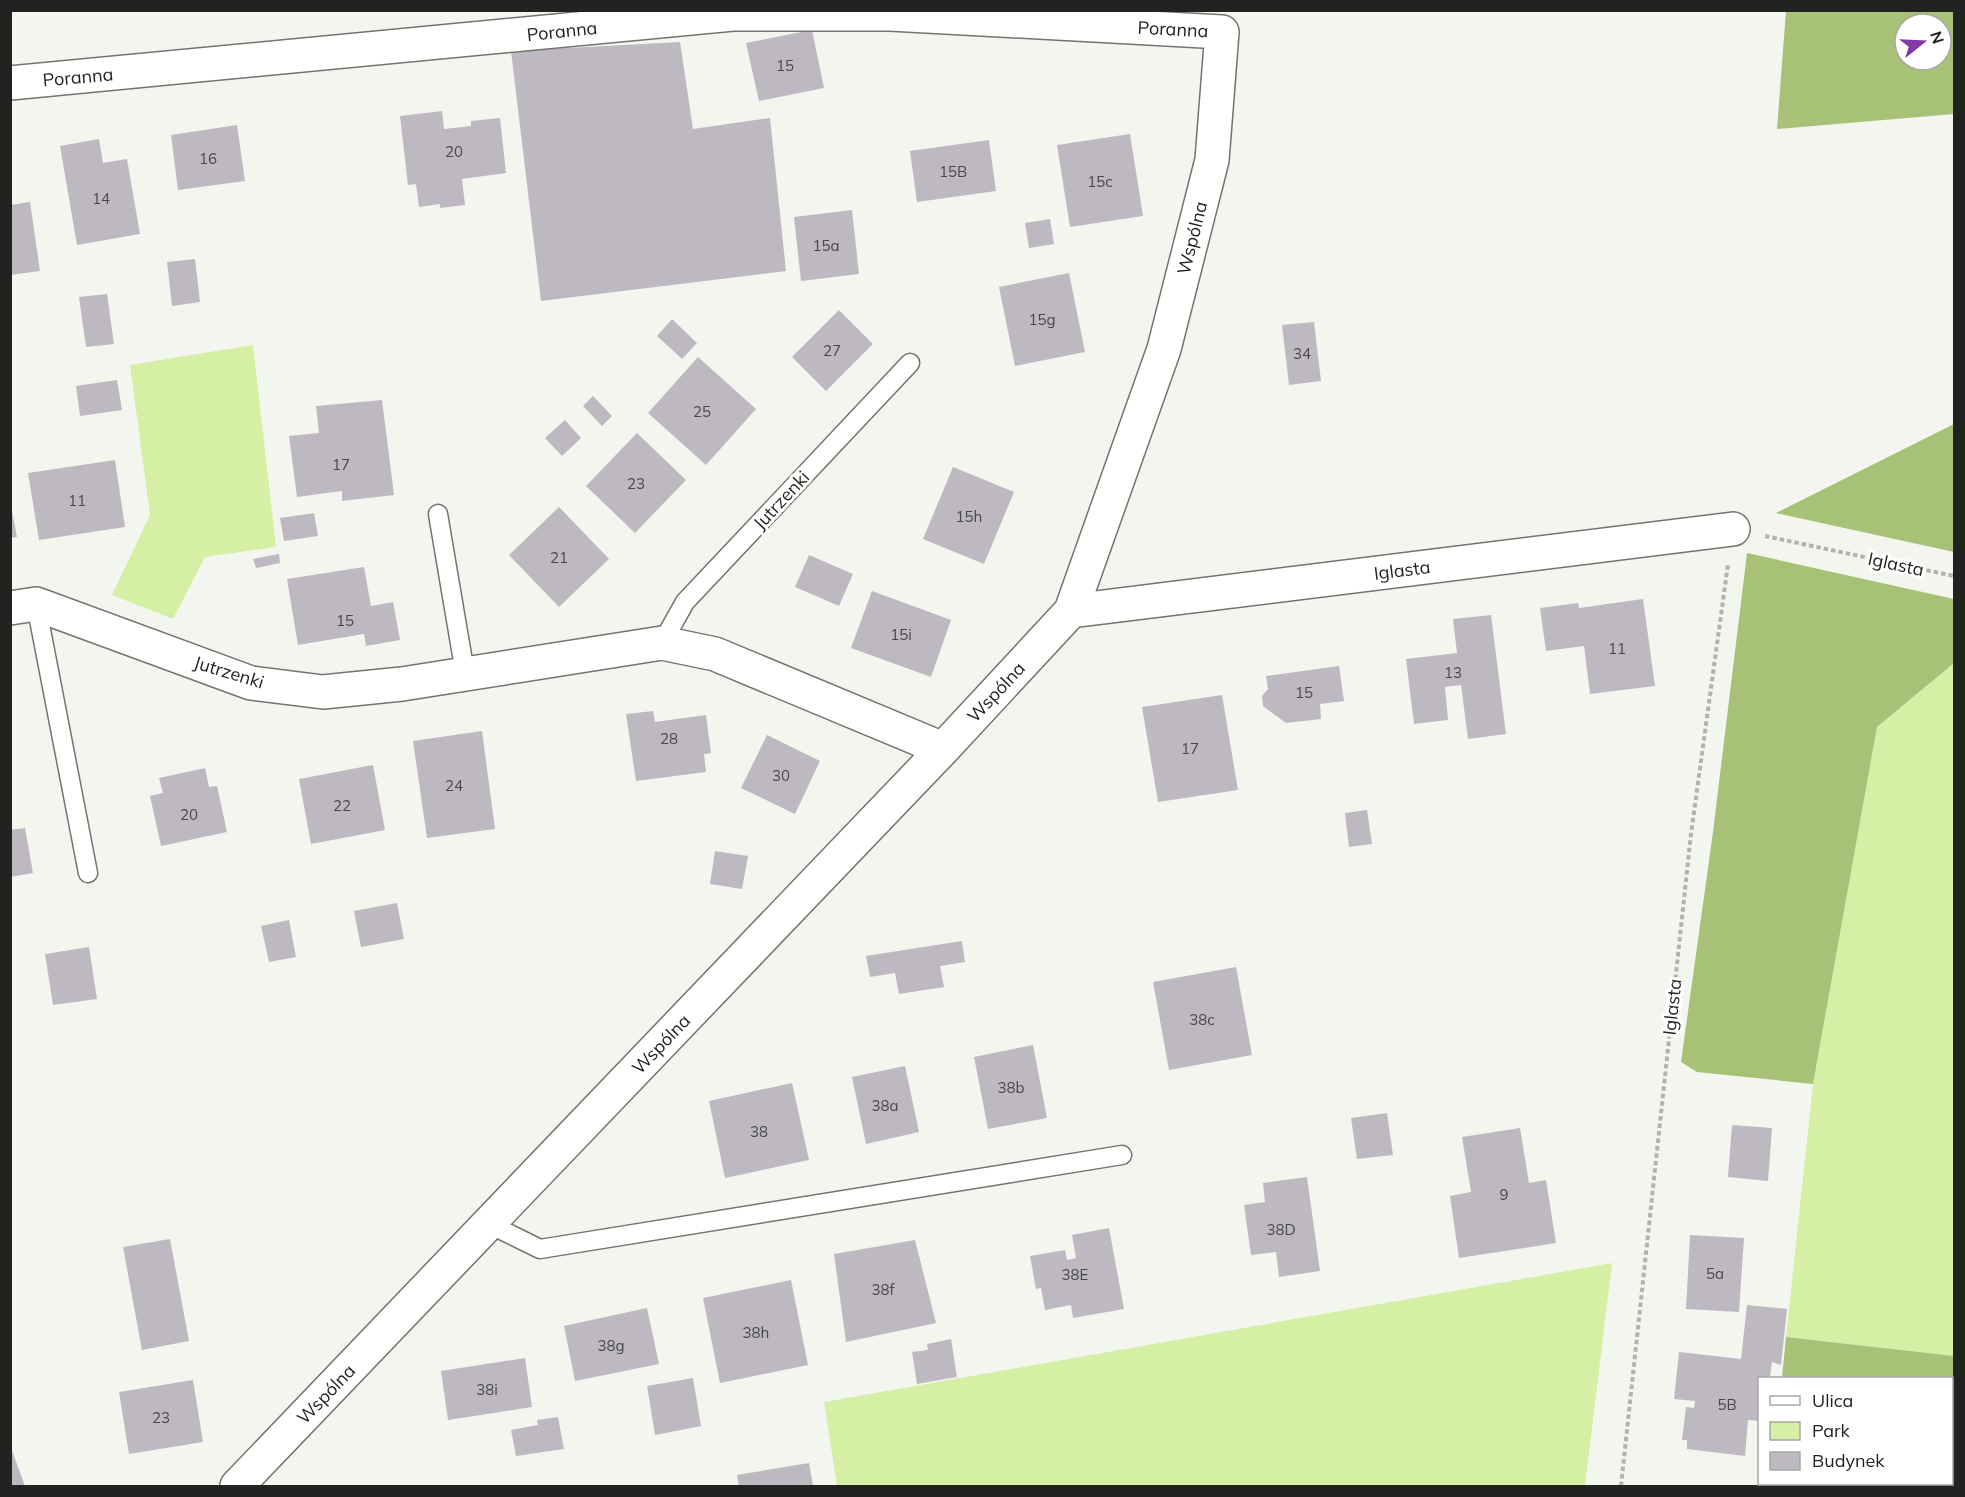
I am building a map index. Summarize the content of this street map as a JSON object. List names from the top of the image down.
{
  "streets": {
    "street": [
      "Poranna",
      "Wspólna",
      "Jutrzenki",
      "Iglasta"
    ]
  },
  "crossings": [
    ["Poranna", "Wspólna"],
    ["Wspólna", "Jutrzenki"],
    ["Wspólna", "Iglasta"]
  ],
  "house_numbers": [
    "15",
    "20",
    "16",
    "15B",
    "15c",
    "14",
    "15a",
    "15g",
    "27",
    "34",
    "25",
    "17",
    "23",
    "11",
    "15h",
    "21",
    "15",
    "15i",
    "11",
    "13",
    "15",
    "28",
    "17",
    "30",
    "24",
    "22",
    "20",
    "38c",
    "38b",
    "38a",
    "38",
    "9",
    "38D",
    "5a",
    "38E",
    "38f",
    "38h",
    "38g",
    "38i",
    "5B",
    "23"
  ],
  "legend": ["Ulica", "Park", "Budynek"],
  "north": "right"
}
